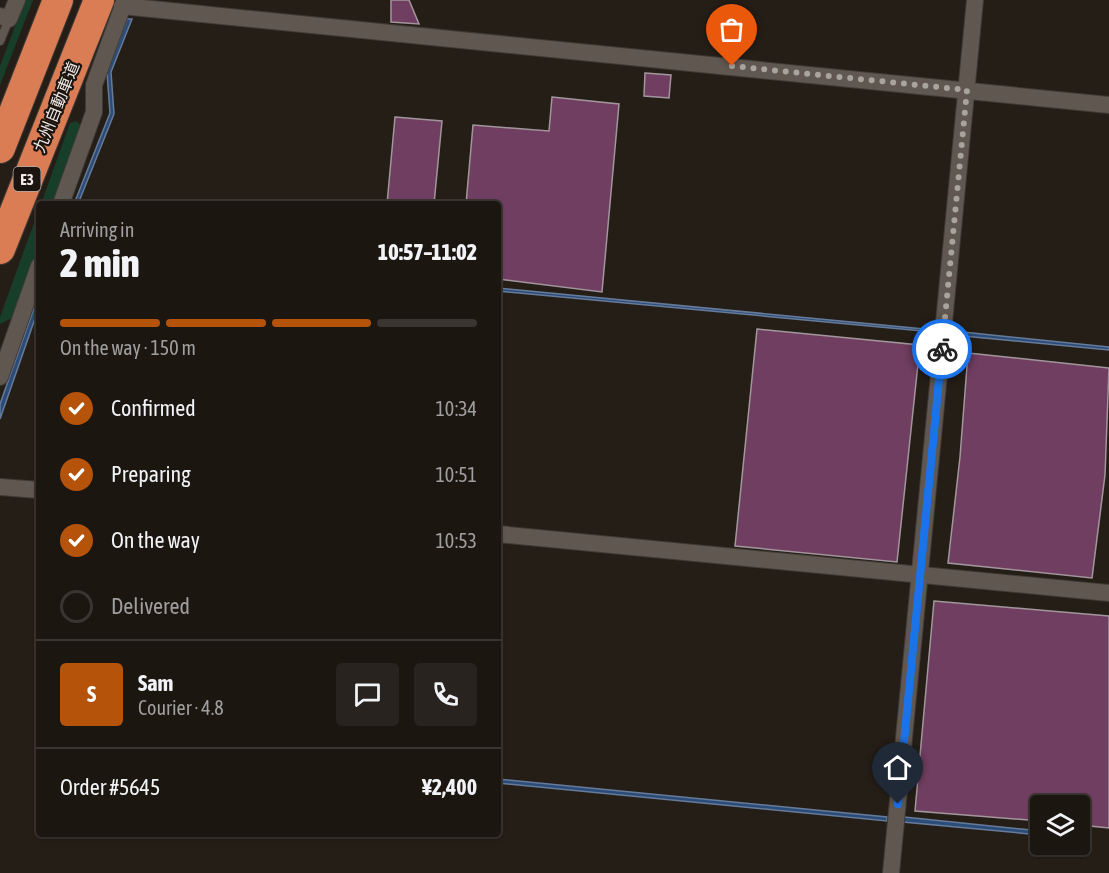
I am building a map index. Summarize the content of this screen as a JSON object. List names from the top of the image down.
{
  "streets": {
    "highway": ["九州自動車道", "E3"]
  },
  "page": {
    "heading": ["2 min", "Arriving in", "10:57–11:02"],
    "panel": [
      "Sam",
      "Courier · 4.8",
      "Order #5645",
      "¥2,400"
    ],
    "bar": "On the way · 150 m",
    "list": [
      ["Confirmed", "10:34"],
      ["Preparing", "10:51"],
      ["On the way", "10:53"],
      "Delivered"
    ],
    "round": "S"
  }
}
